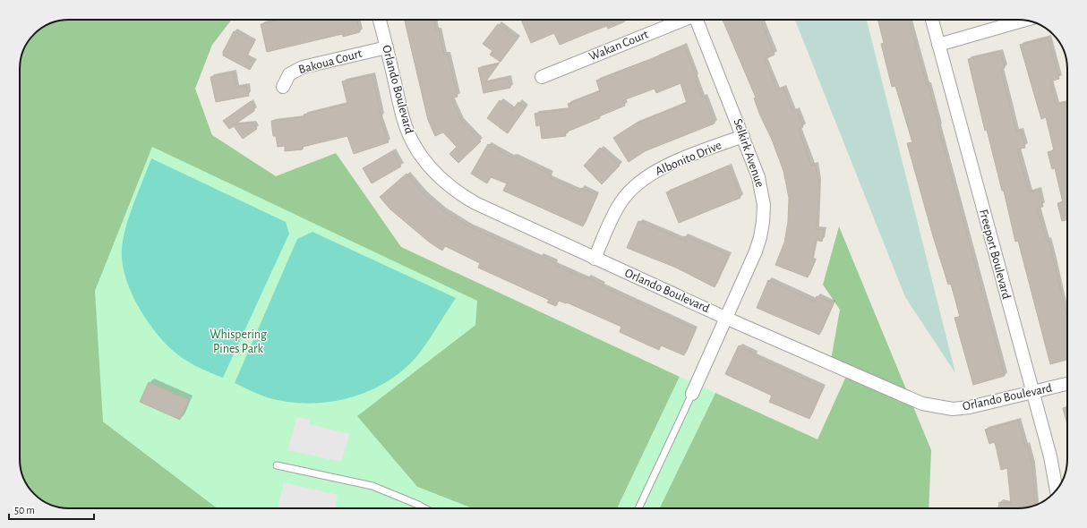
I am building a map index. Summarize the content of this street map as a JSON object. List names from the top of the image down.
{
  "streets": {
    "street": [
      "Wakan Court",
      "Bakoua Court",
      "Orlando Boulevard",
      "Selkirk Avenue",
      "Albonito Drive",
      "Freeport Boulevard"
    ]
  },
  "crossings": [
    ["Bakoua Court", "Orlando Boulevard"],
    ["Orlando Boulevard", "Selkirk Avenue"],
    ["Orlando Boulevard", "Albonito Drive"],
    ["Orlando Boulevard", "Freeport Boulevard"],
    ["Selkirk Avenue", "Albonito Drive"]
  ],
  "parks": ["Whispering Pines Park"],
  "scale_bar": "50 m"
}
